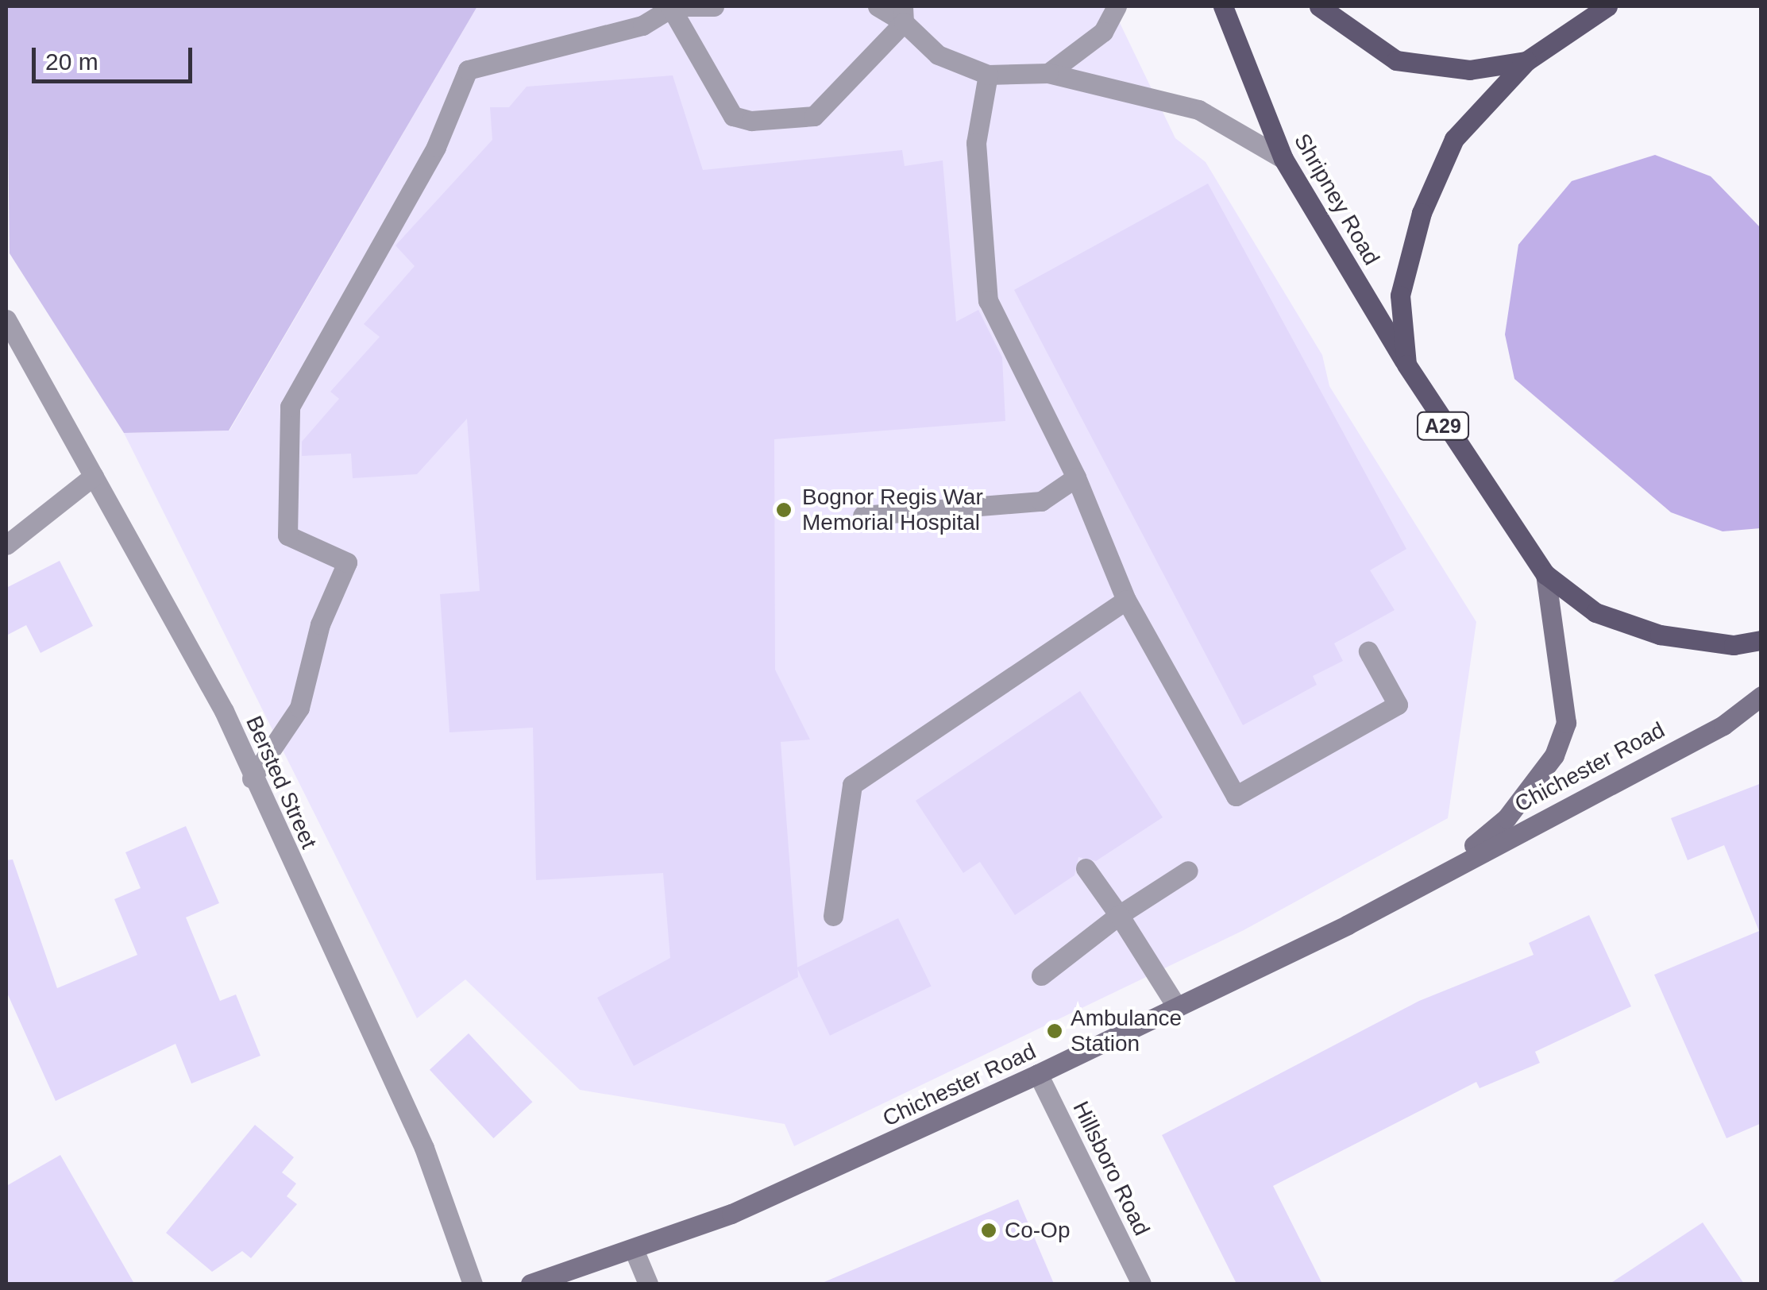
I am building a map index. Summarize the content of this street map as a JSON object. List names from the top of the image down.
{
  "streets": {
    "main road": ["Shripney Road", "A29", "Chichester Road"],
    "street": ["Bersted Street", "Hillsboro Road"]
  },
  "crossings": [
    ["Shripney Road", "A29"],
    ["A29", "Chichester Road"],
    ["Chichester Road", "Hillsboro Road"]
  ],
  "places": ["Bognor Regis War Memorial Hospital", "Ambulance Station", "Co-Op"],
  "scale_bar": "20 m"
}
